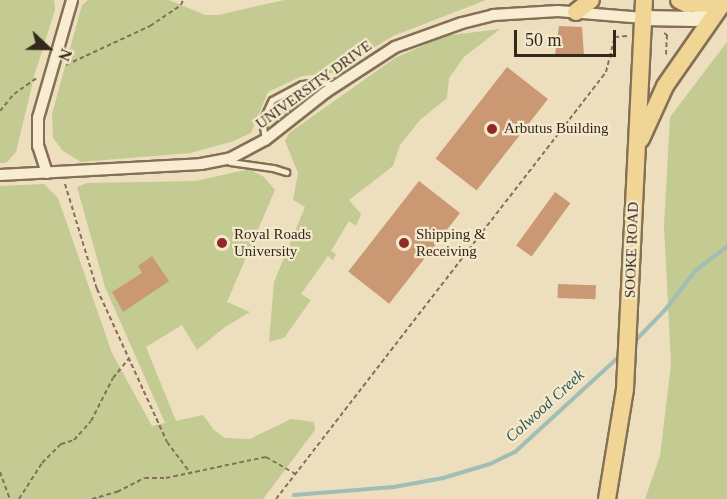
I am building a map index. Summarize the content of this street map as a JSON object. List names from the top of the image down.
{
  "streets": {
    "main road": ["SOOKE ROAD"],
    "street": ["UNIVERSITY DRIVE"]
  },
  "crossings": [
    ["UNIVERSITY DRIVE", "SOOKE ROAD"]
  ],
  "water": ["Colwood Creek"],
  "places": ["Arbutus Building", "Royal Roads University", "Shipping & Receiving"],
  "scale_bar": "50 m",
  "north": "right"
}
